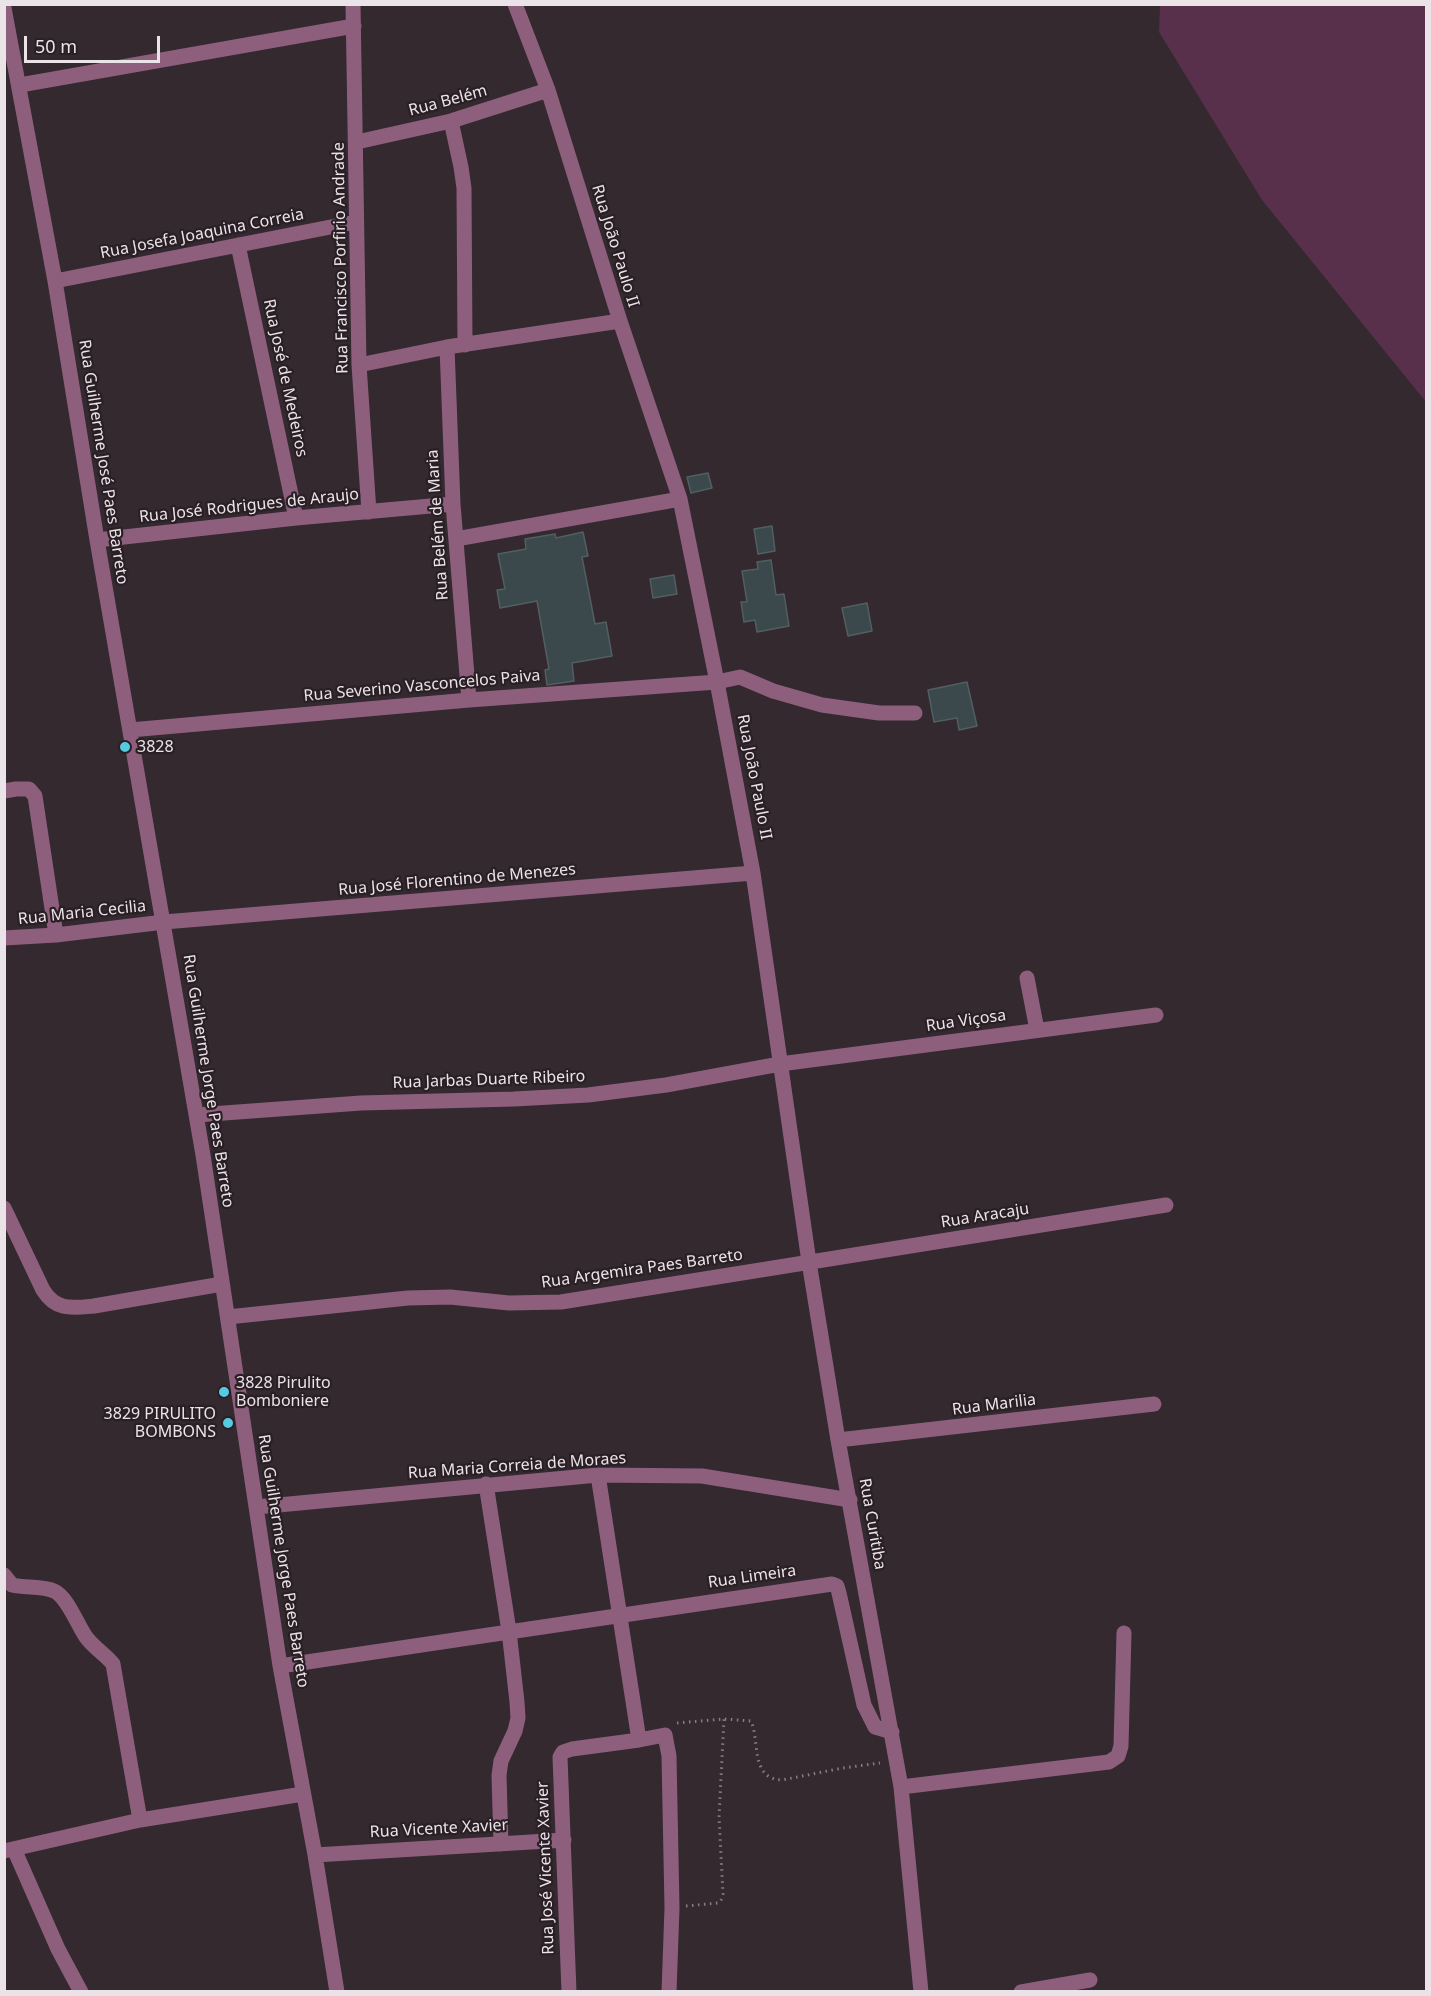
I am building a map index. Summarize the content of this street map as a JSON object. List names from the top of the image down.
{
  "streets": {
    "street": [
      "Rua Belém",
      "Rua Josefa Joaquina Correia",
      "Rua João Paulo II",
      "Rua Francisco Porfirio Andrade",
      "Rua José de Medeiros",
      "Rua Guilherme José Paes Barreto",
      "Rua José Rodrigues de Araujo",
      "Rua Belém de Maria",
      "Rua Severino Vasconcelos Paiva",
      "Rua José Florentino de Menezes",
      "Rua Maria Cecilia",
      "Rua Viçosa",
      "Rua Jarbas Duarte Ribeiro",
      "Rua Guilherme Jorge Paes Barreto",
      "Rua Aracaju",
      "Rua Argemira Paes Barreto",
      "Rua Marilia",
      "Rua Maria Correia de Moraes",
      "Rua Curitiba",
      "Rua Limeira",
      "Rua Vicente Xavier",
      "Rua José Vicente Xavier"
    ]
  },
  "crossings": [
    ["Rua Belém", "Rua João Paulo II"],
    ["Rua Belém", "Rua Francisco Porfirio Andrade"],
    ["Rua Josefa Joaquina Correia", "Rua Francisco Porfirio Andrade"],
    ["Rua Josefa Joaquina Correia", "Rua José de Medeiros"],
    ["Rua Josefa Joaquina Correia", "Rua Guilherme José Paes Barreto"],
    ["Rua João Paulo II", "Rua Severino Vasconcelos Paiva"],
    ["Rua João Paulo II", "Rua José Florentino de Menezes"],
    ["Rua João Paulo II", "Rua Viçosa"],
    ["Rua João Paulo II", "Rua Jarbas Duarte Ribeiro"],
    ["Rua João Paulo II", "Rua Curitiba"],
    ["Rua Francisco Porfirio Andrade", "Rua José Rodrigues de Araujo"],
    ["Rua José de Medeiros", "Rua José Rodrigues de Araujo"],
    ["Rua Guilherme José Paes Barreto", "Rua José Rodrigues de Araujo"],
    ["Rua Guilherme José Paes Barreto", "Rua Severino Vasconcelos Paiva"],
    ["Rua Guilherme José Paes Barreto", "Rua José Florentino de Menezes"],
    ["Rua Guilherme José Paes Barreto", "Rua Maria Cecilia"],
    ["Rua Guilherme José Paes Barreto", "Rua Guilherme Jorge Paes Barreto"],
    ["Rua José Rodrigues de Araujo", "Rua Belém de Maria"],
    ["Rua Belém de Maria", "Rua Severino Vasconcelos Paiva"],
    ["Rua José Florentino de Menezes", "Rua Maria Cecilia"],
    ["Rua José Florentino de Menezes", "Rua Guilherme Jorge Paes Barreto"],
    ["Rua Maria Cecilia", "Rua Guilherme Jorge Paes Barreto"],
    ["Rua Viçosa", "Rua Jarbas Duarte Ribeiro"],
    ["Rua Viçosa", "Rua Curitiba"],
    ["Rua Jarbas Duarte Ribeiro", "Rua Guilherme Jorge Paes Barreto"],
    ["Rua Jarbas Duarte Ribeiro", "Rua Curitiba"],
    ["Rua Guilherme Jorge Paes Barreto", "Rua Argemira Paes Barreto"],
    ["Rua Guilherme Jorge Paes Barreto", "Rua Maria Correia de Moraes"],
    ["Rua Guilherme Jorge Paes Barreto", "Rua Limeira"],
    ["Rua Guilherme Jorge Paes Barreto", "Rua Vicente Xavier"],
    ["Rua Aracaju", "Rua Argemira Paes Barreto"],
    ["Rua Aracaju", "Rua Curitiba"],
    ["Rua Argemira Paes Barreto", "Rua Curitiba"],
    ["Rua Marilia", "Rua Curitiba"],
    ["Rua Maria Correia de Moraes", "Rua Curitiba"],
    ["Rua Curitiba", "Rua Limeira"],
    ["Rua Vicente Xavier", "Rua José Vicente Xavier"]
  ],
  "places": ["3828", "3828 Pirulito Bomboniere", "3829 PIRULITO BOMBONS"],
  "scale_bar": "50 m"
}
